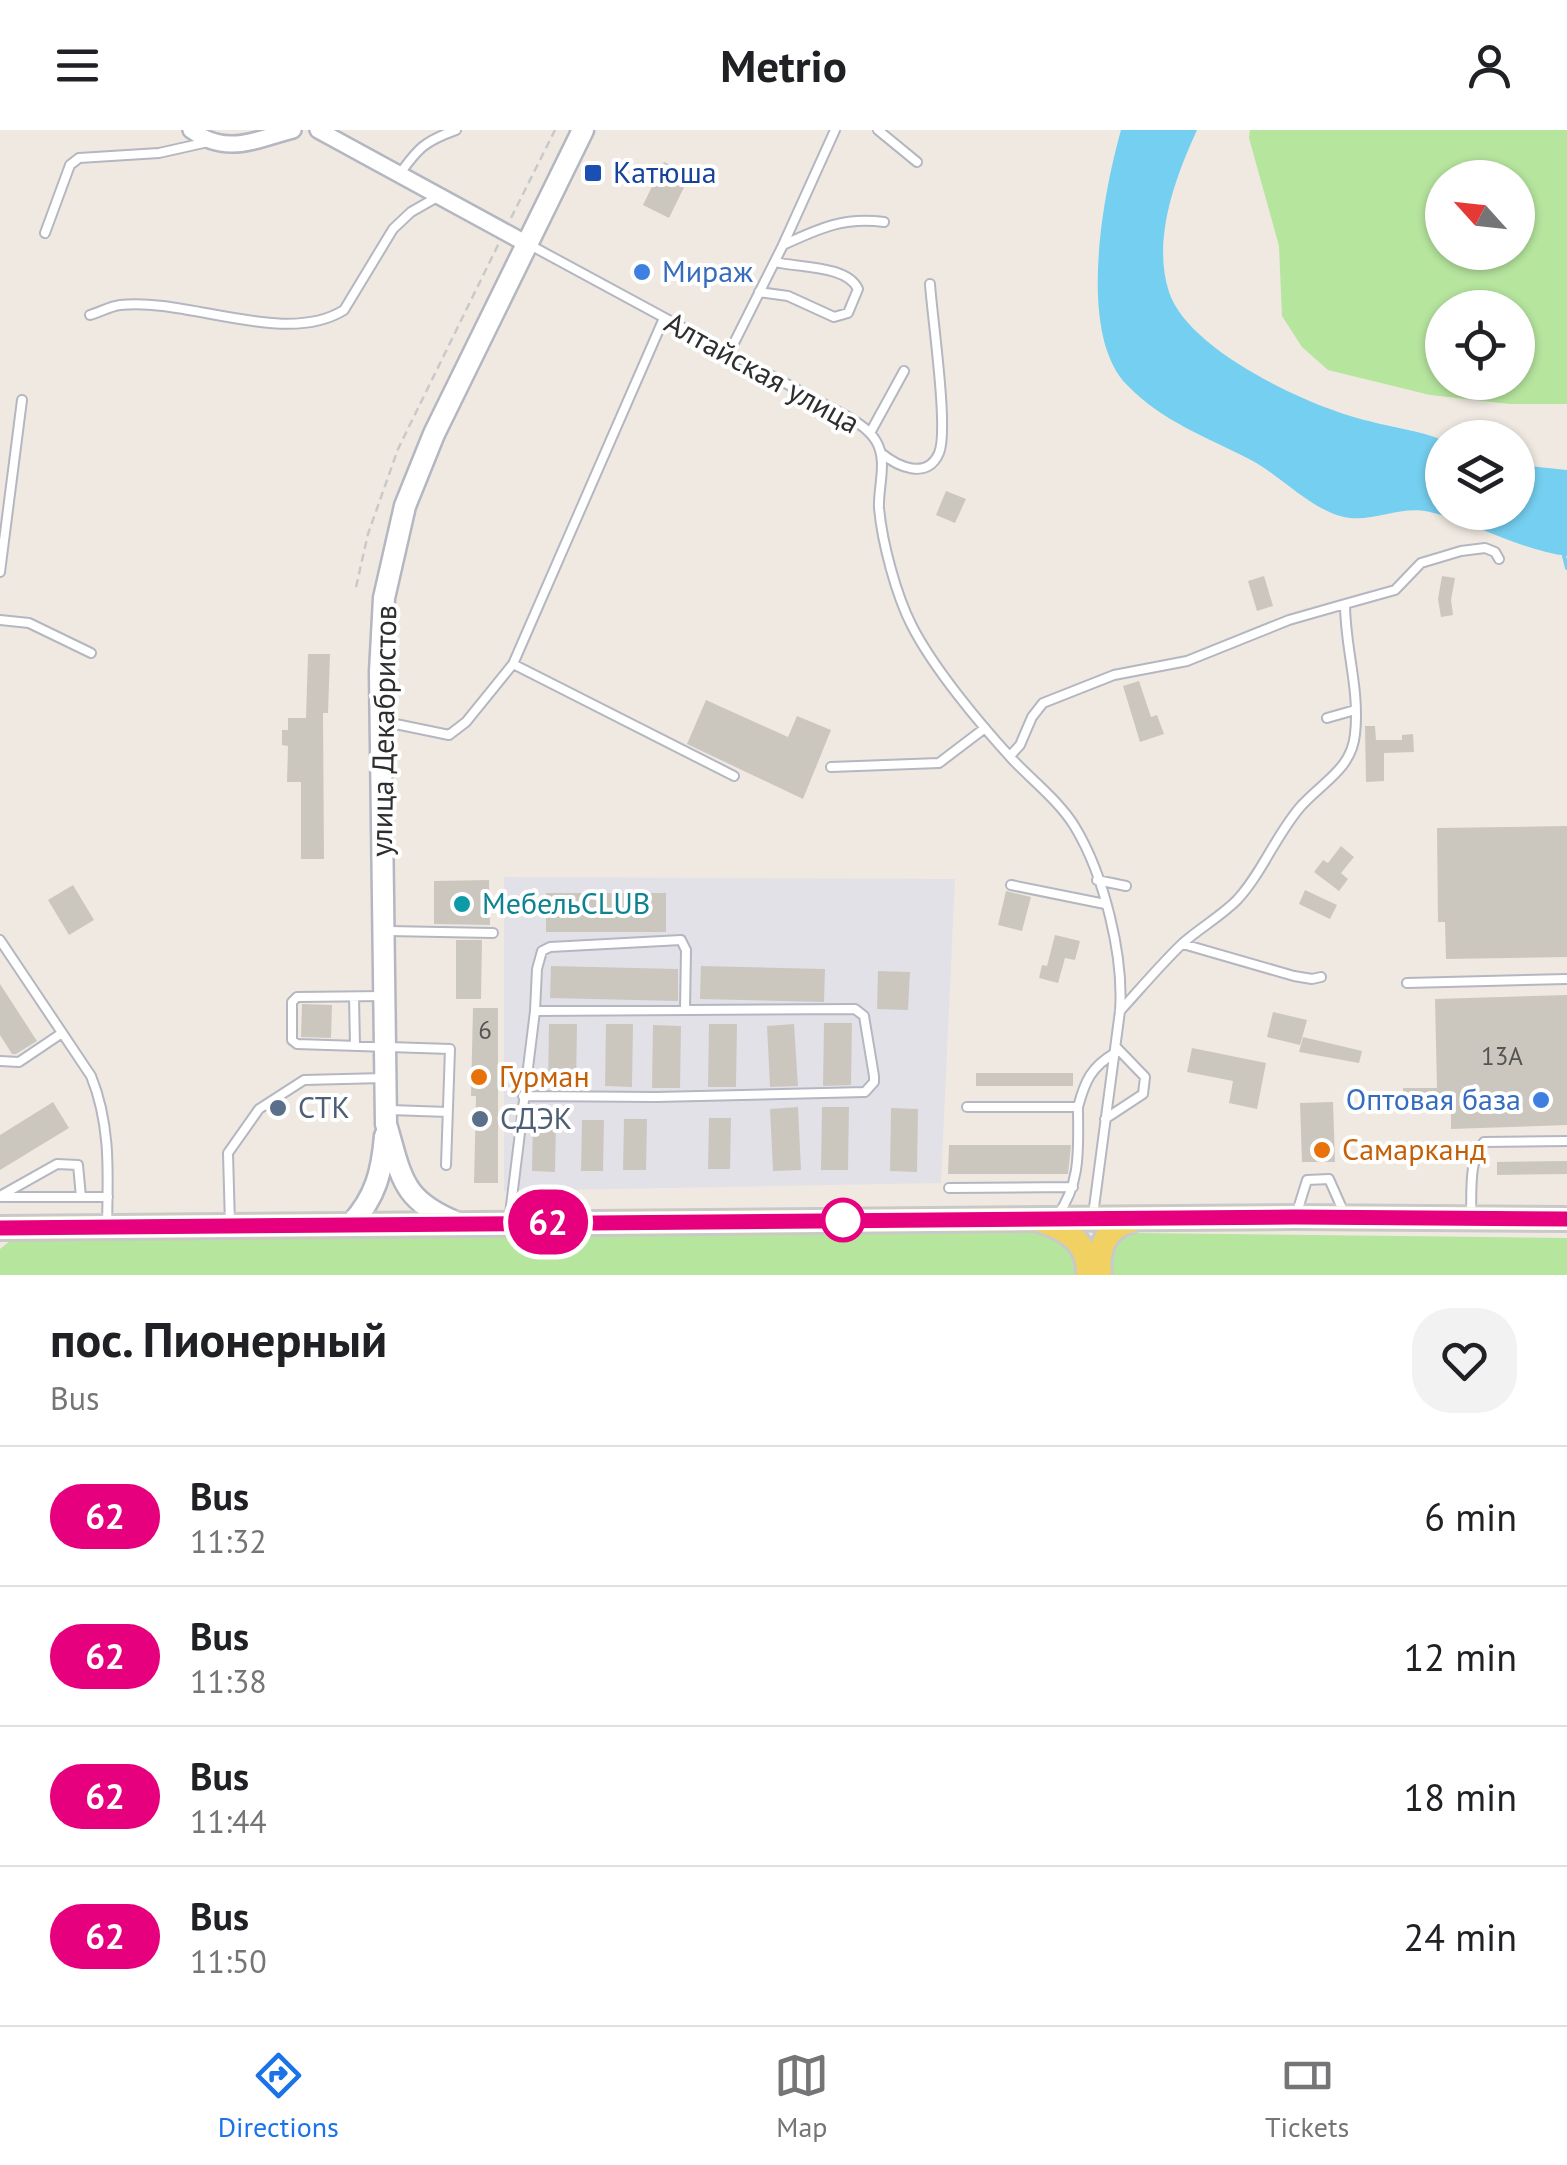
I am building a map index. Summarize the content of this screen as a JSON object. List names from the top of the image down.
{
  "streets": {
    "main road": ["улица Декабристов"],
    "street": ["Алтайская улица"]
  },
  "crossings": [
    ["Алтайская улица", "улица Декабристов"]
  ],
  "places": {
    "transit": ["Катюша"],
    "other": [
      "Мираж",
      "МебельCLUB",
      "Гурман",
      "Оптовая база",
      "СТК",
      "СДЭК",
      "Самарканд"
    ]
  },
  "lines": ["bus line 62"],
  "house_numbers": ["6", "13А"],
  "north": "top left",
  "page": {
    "header": "Metrio",
    "on_map": "62",
    "heading": ["пос. Пионерный", "Bus"],
    "list": [
      {
        "mark": "62",
        "name": "Bus",
        "note": "11:32",
        "value": "6 min"
      },
      {
        "mark": "62",
        "name": "Bus",
        "note": "11:38",
        "value": "12 min"
      },
      {
        "mark": "62",
        "name": "Bus",
        "note": "11:44",
        "value": "18 min"
      },
      {
        "mark": "62",
        "name": "Bus",
        "note": "11:50",
        "value": "24 min"
      }
    ],
    "tabs": ["Directions", "Map", "Tickets"]
  }
}
